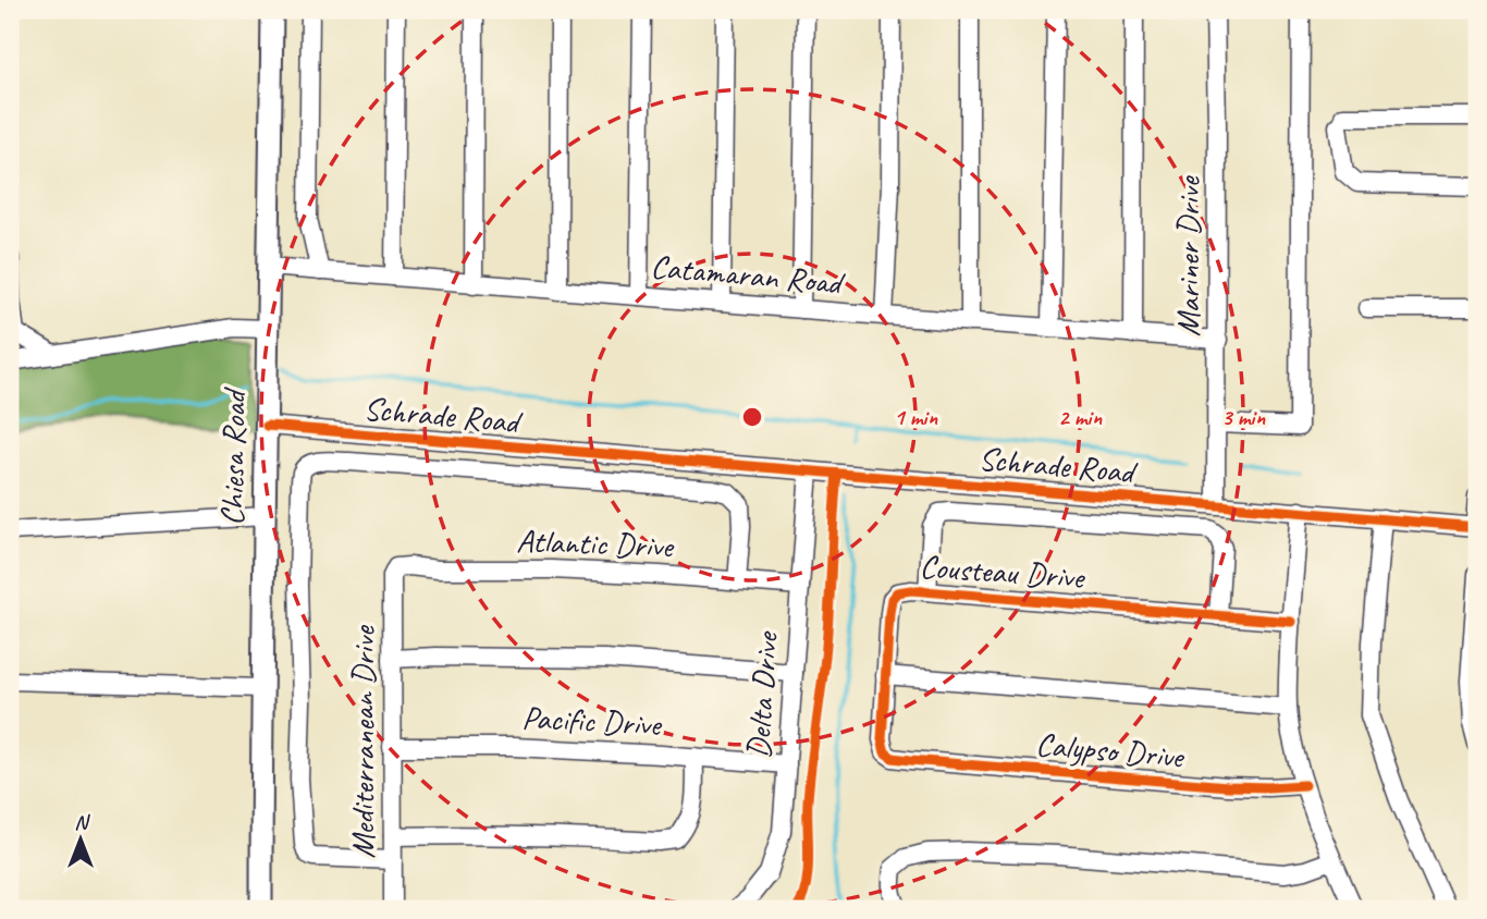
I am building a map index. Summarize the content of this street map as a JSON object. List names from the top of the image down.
{
  "streets": {
    "main road": ["Chiesa Road"],
    "street": [
      "Mariner Drive",
      "Catamaran Road",
      "Schrade Road",
      "Atlantic Drive",
      "Cousteau Drive",
      "Delta Drive",
      "Pacific Drive",
      "Mediterranean Drive",
      "Calypso Drive"
    ]
  },
  "crossings": [
    ["Mariner Drive", "Catamaran Road"],
    ["Mariner Drive", "Schrade Road"],
    ["Catamaran Road", "Chiesa Road"],
    ["Schrade Road", "Chiesa Road"],
    ["Schrade Road", "Delta Drive"],
    ["Atlantic Drive", "Delta Drive"],
    ["Atlantic Drive", "Mediterranean Drive"],
    ["Cousteau Drive", "Calypso Drive"],
    ["Delta Drive", "Pacific Drive"],
    ["Pacific Drive", "Mediterranean Drive"]
  ],
  "north": "top",
  "rings": ["1 min", "2 min", "3 min"]
}
